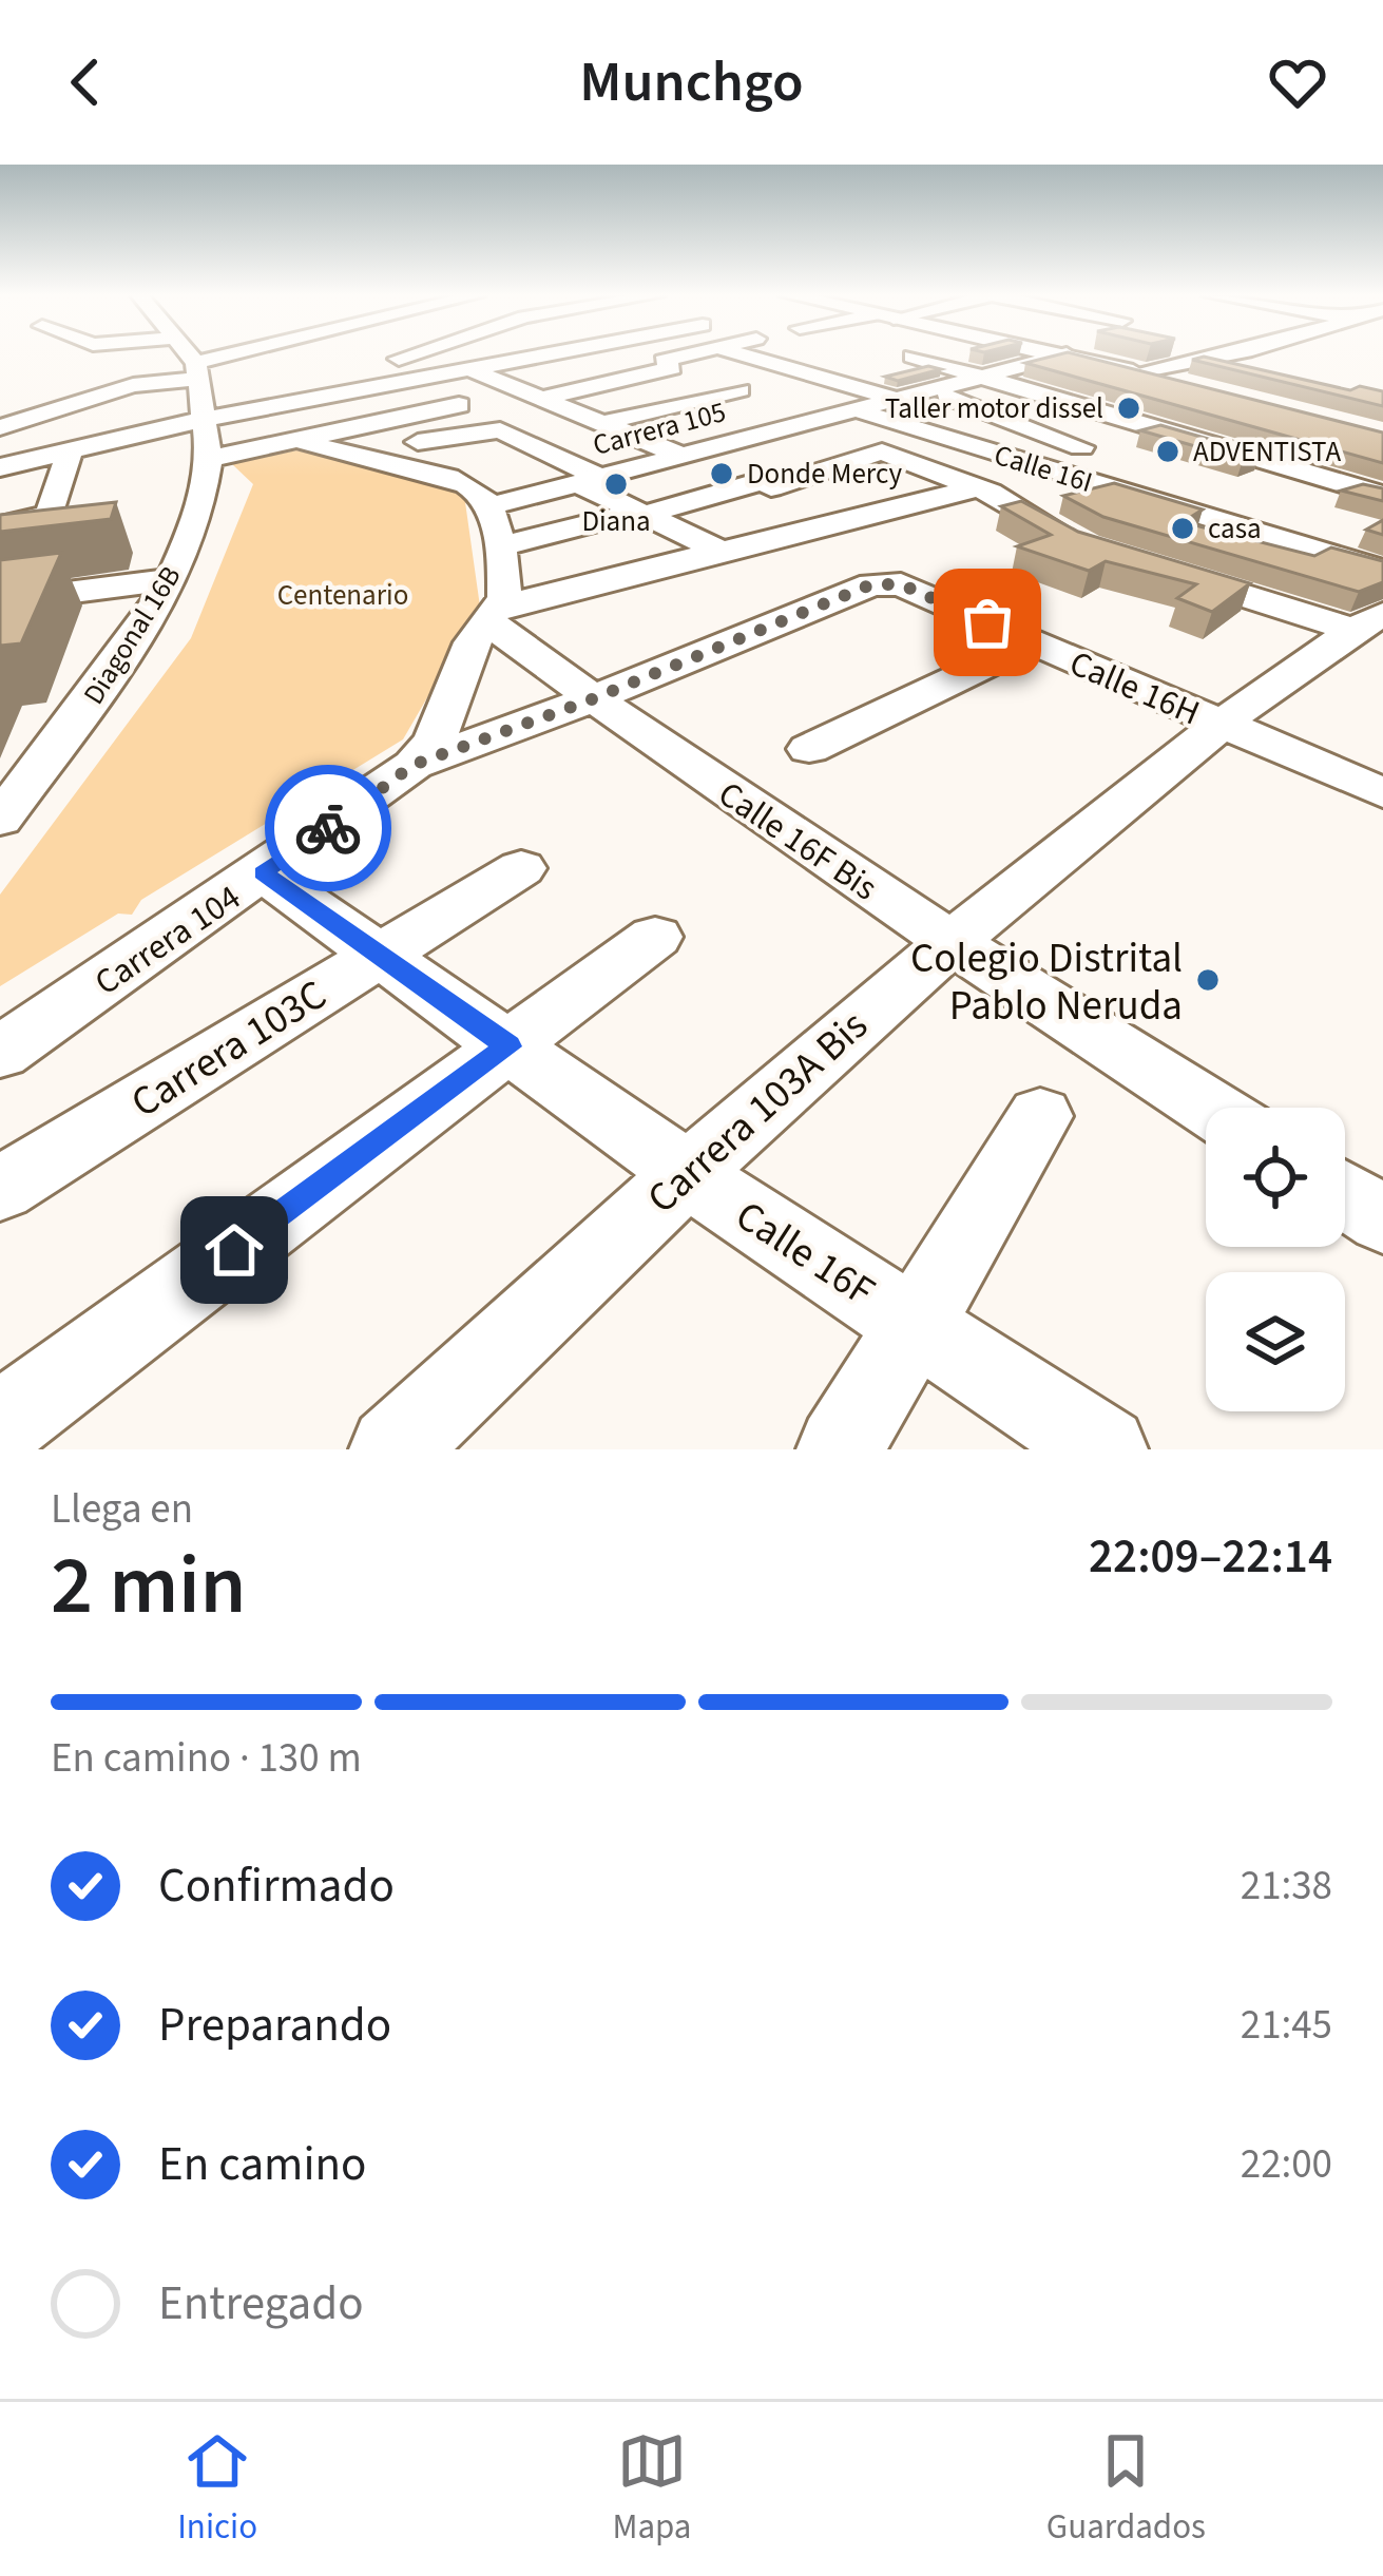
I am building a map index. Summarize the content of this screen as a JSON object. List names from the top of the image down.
{
  "streets": {
    "street": [
      "Carrera 105",
      "Calle 16I",
      "Diagonal 16B",
      "Calle 16H",
      "Calle 16F Bis",
      "Carrera 104",
      "Carrera 103C",
      "Carrera 103A Bis",
      "Calle 16F"
    ]
  },
  "crossings": [
    ["Carrera 105", "Calle 16I"],
    ["Calle 16H", "Carrera 104"],
    ["Calle 16H", "Carrera 103A Bis"],
    ["Calle 16F Bis", "Carrera 104"],
    ["Calle 16F Bis", "Carrera 103A Bis"],
    ["Carrera 104", "Calle 16F"],
    ["Carrera 103C", "Calle 16F"],
    ["Carrera 103A Bis", "Calle 16F"]
  ],
  "parks": ["Centenario"],
  "places": [
    "Taller motor dissel",
    "ADVENTISTA",
    "Donde Mercy",
    "Diana",
    "casa",
    "Colegio Distrital Pablo Neruda"
  ],
  "page": {
    "header": "Munchgo",
    "heading": ["2 min", "Llega en", "22:09–22:14"],
    "bar": "En camino · 130 m",
    "list": [
      ["Confirmado", "21:38"],
      ["Preparando", "21:45"],
      ["En camino", "22:00"],
      "Entregado"
    ],
    "tabs": ["Inicio", "Mapa", "Guardados"]
  }
}
